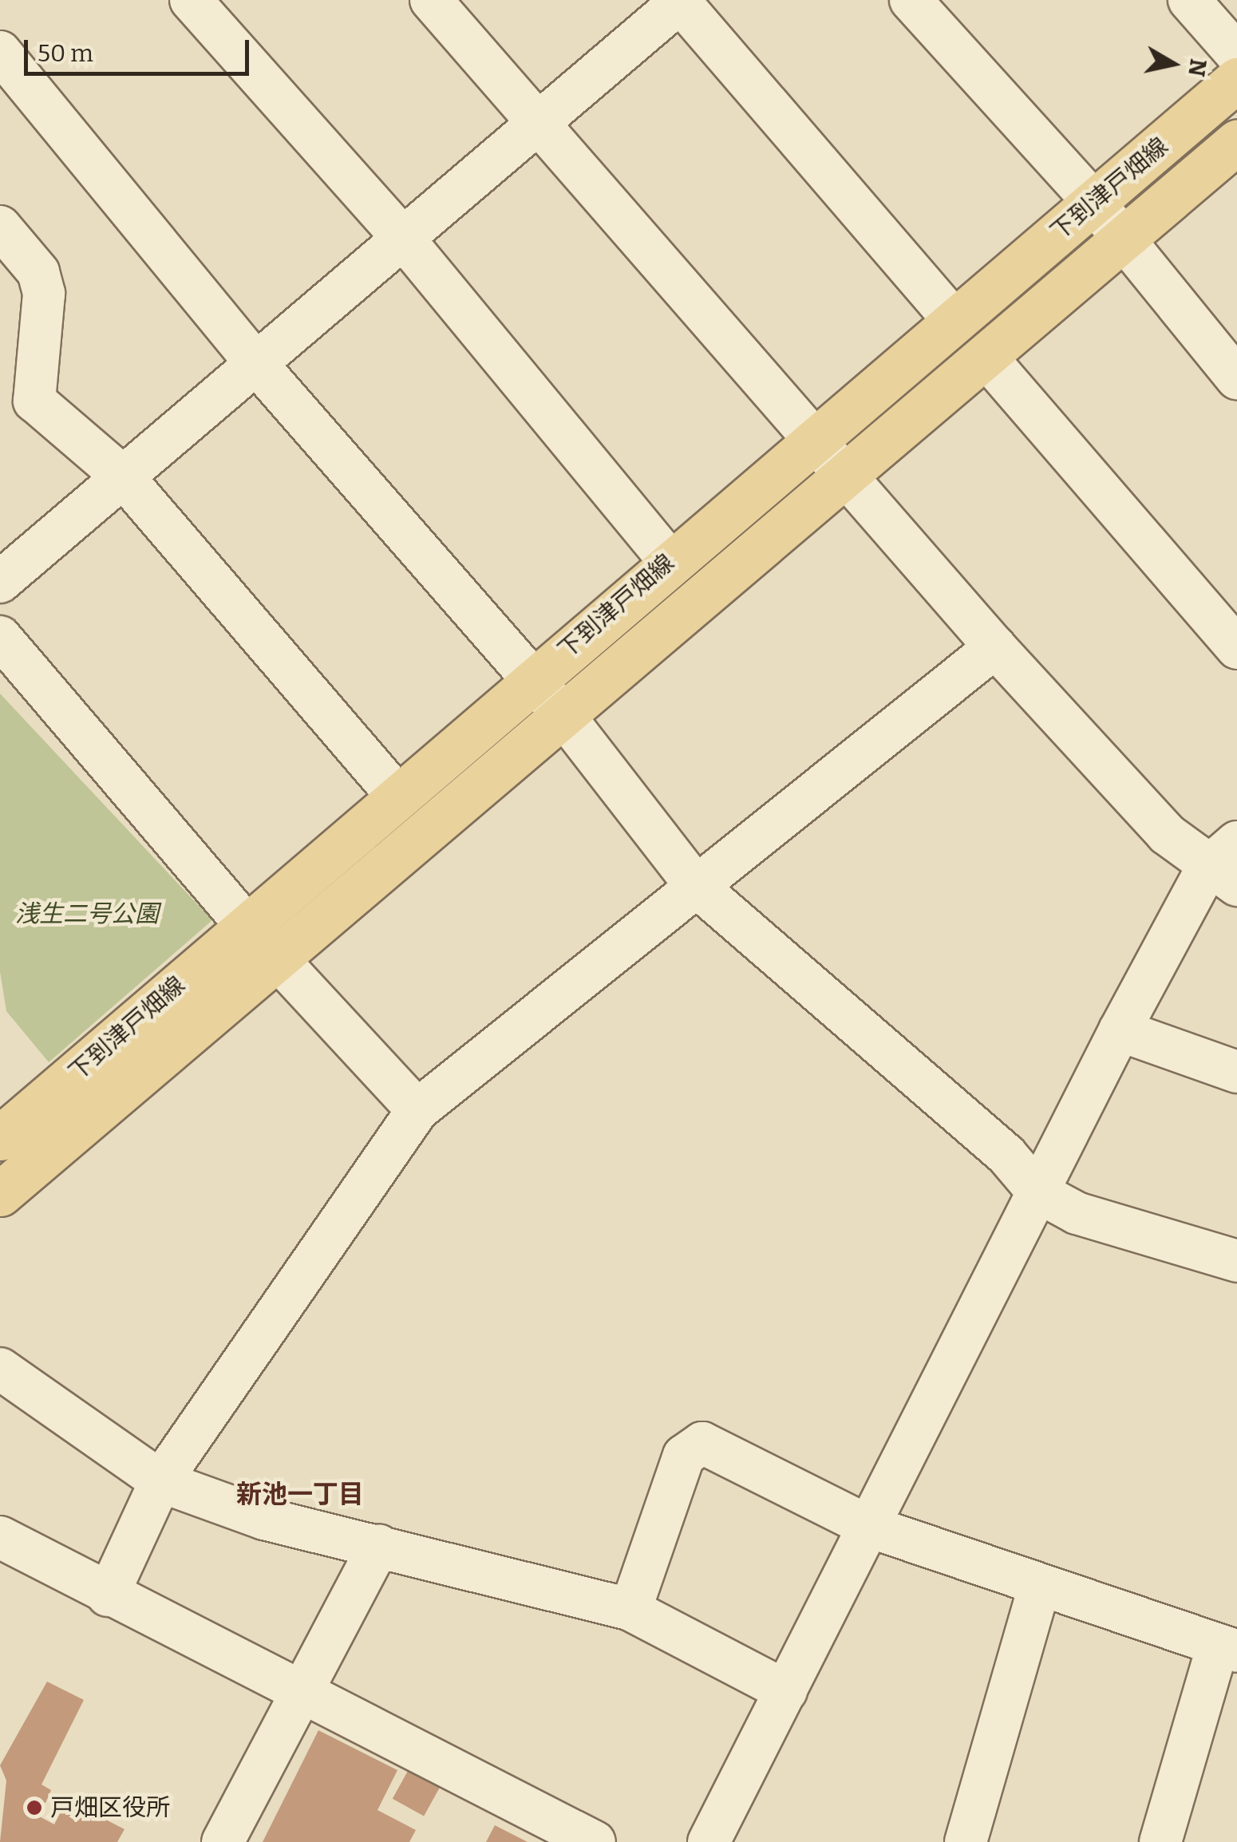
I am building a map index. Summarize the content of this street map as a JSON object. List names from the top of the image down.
{
  "streets": {
    "main road": ["下到津戸畑線"]
  },
  "districts": ["新池一丁目"],
  "parks": ["浅生二号公園"],
  "places": ["戸畑区役所"],
  "scale_bar": "50 m",
  "north": "right"
}
